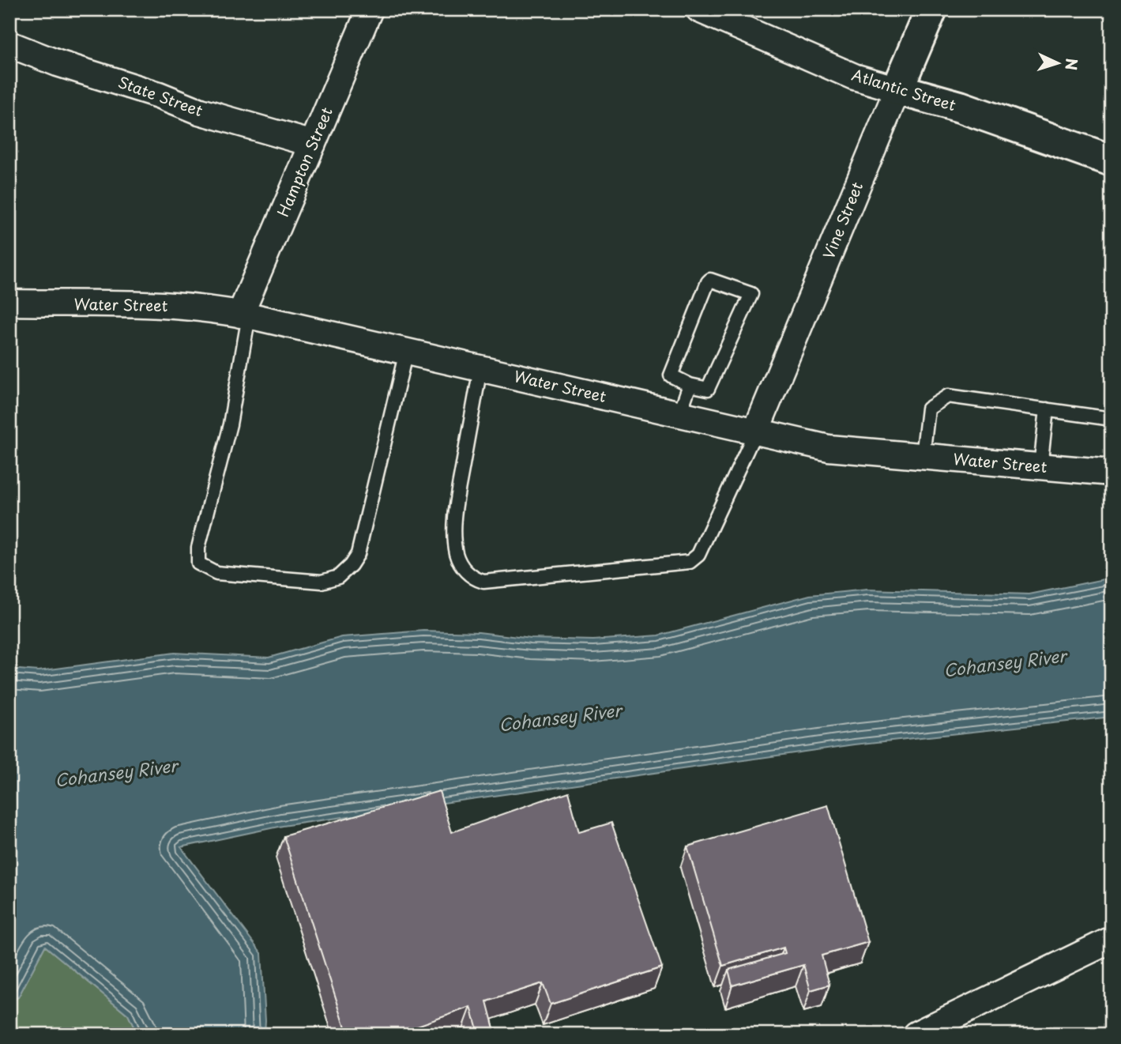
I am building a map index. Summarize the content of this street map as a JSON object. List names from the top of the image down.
{
  "streets": {
    "street": [
      "Atlantic Street",
      "State Street",
      "Hampton Street",
      "Vine Street",
      "Water Street"
    ]
  },
  "crossings": [
    ["Atlantic Street", "Vine Street"],
    ["State Street", "Hampton Street"],
    ["Hampton Street", "Water Street"],
    ["Vine Street", "Water Street"]
  ],
  "water": ["Cohansey River"],
  "north": "right"
}
